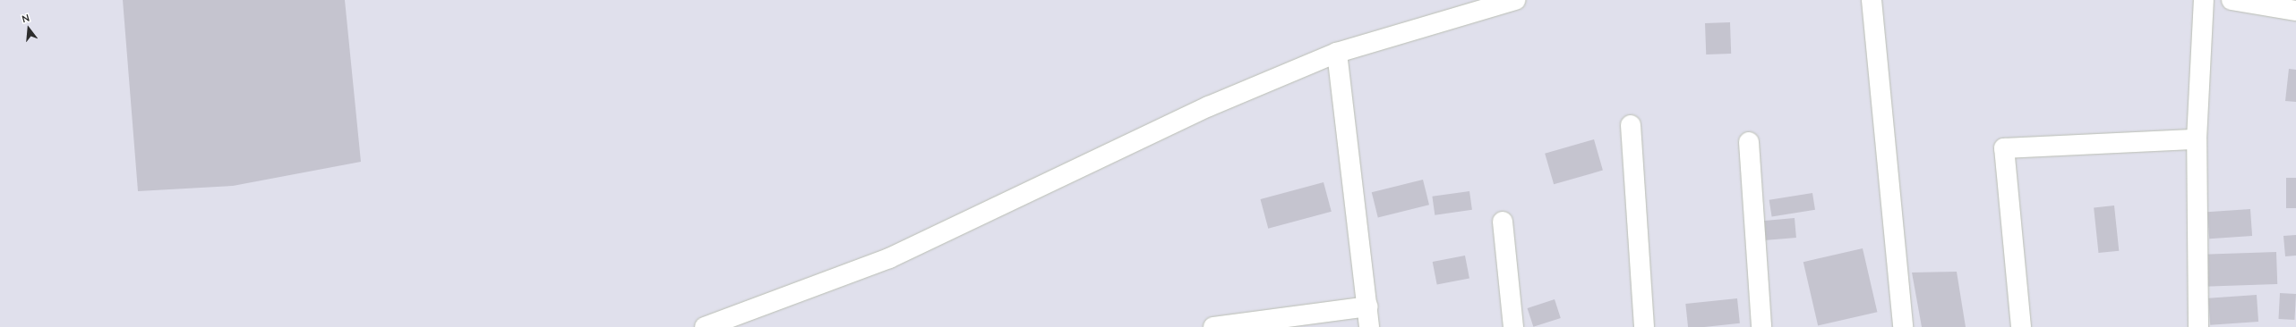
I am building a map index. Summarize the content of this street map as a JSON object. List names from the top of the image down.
{
  "north": "top"
}
